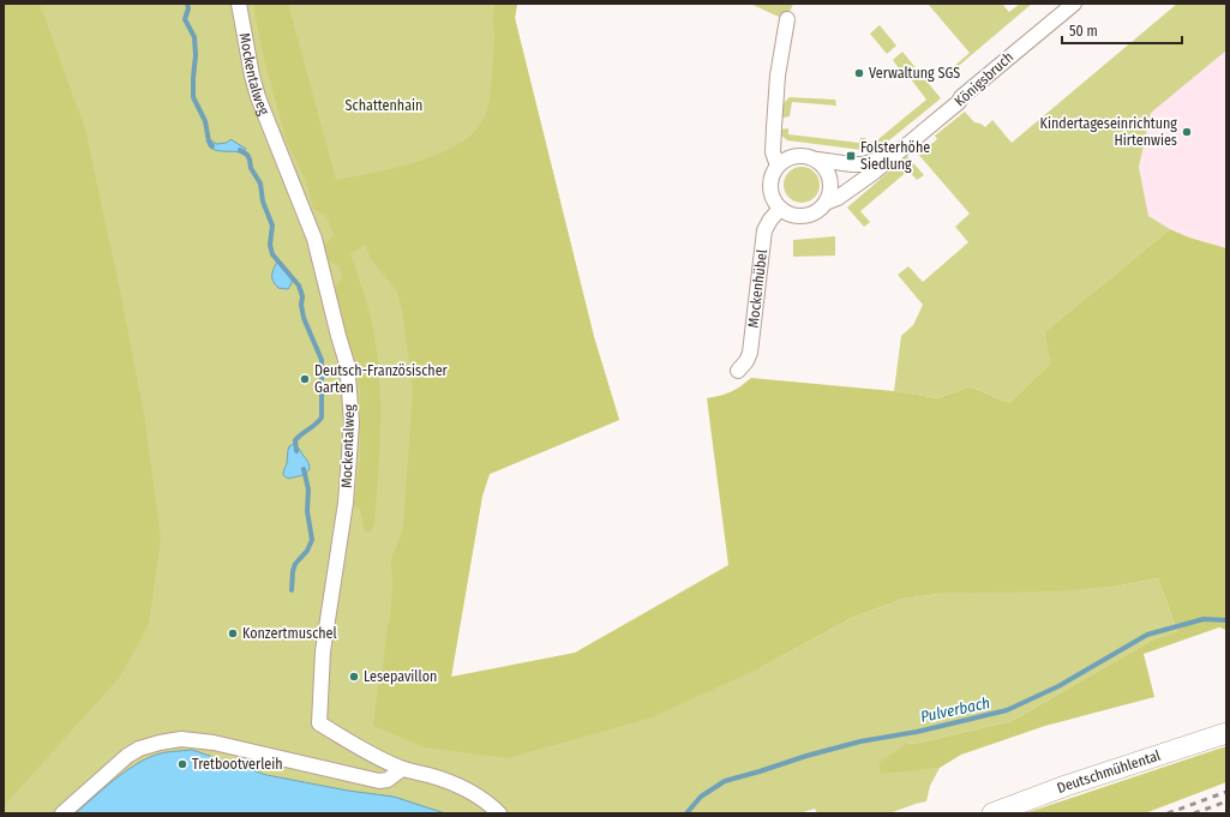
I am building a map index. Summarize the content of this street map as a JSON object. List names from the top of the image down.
{
  "streets": {
    "main road": ["Deutschmühlental"],
    "street": ["Mockentalweg", "Königsbruch", "Mockenhübel"]
  },
  "crossings": [
    ["Königsbruch", "Mockenhübel"]
  ],
  "water": ["Pulverbach"],
  "parks": ["Schattenhain"],
  "places": {
    "other": [
      "Verwaltung SGS",
      "Kindertageseinrichtung Hirtenwies",
      "Deutsch-Französischer Garten",
      "Konzertmuschel",
      "Lesepavillon",
      "Tretbootverleih"
    ],
    "transit": ["Folsterhöhe Siedlung"]
  },
  "scale_bar": "50 m"
}
